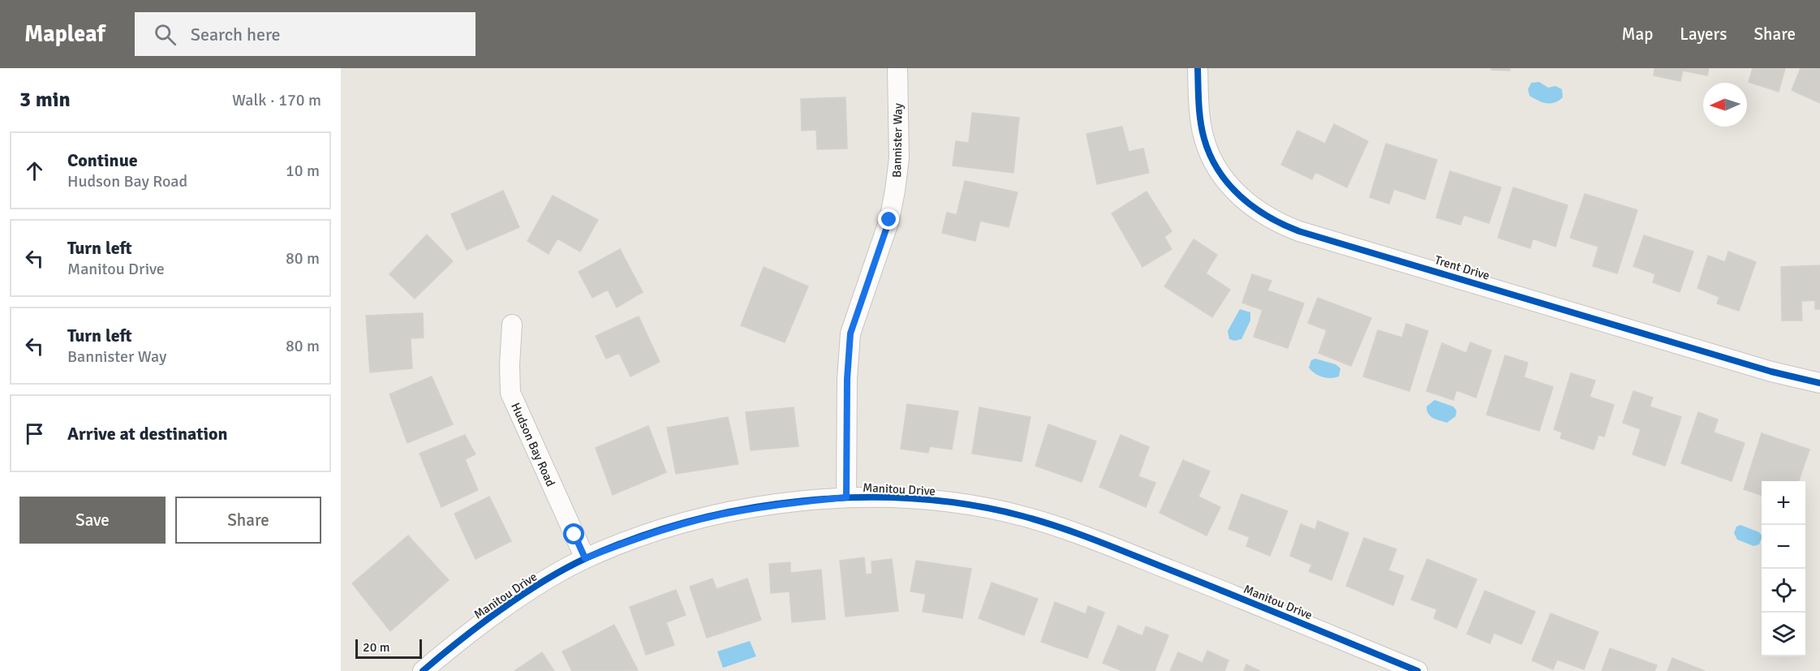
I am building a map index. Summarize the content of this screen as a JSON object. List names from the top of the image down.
{
  "streets": {
    "street": [
      "Bannister Way",
      "Trent Drive",
      "Hudson Bay Road",
      "Manitou Drive"
    ]
  },
  "crossings": [
    ["Bannister Way", "Manitou Drive"],
    ["Hudson Bay Road", "Manitou Drive"]
  ],
  "scale_bar": "20 m",
  "north": "left",
  "page": {
    "header": "Mapleaf",
    "search": "Search here",
    "nav": ["Map", "Layers", "Share"],
    "heading": ["3 min", "Walk · 170 m"],
    "list": [
      ["Continue", "Hudson Bay Road", "10 m"],
      ["Turn left", "Manitou Drive", "80 m"],
      ["Turn left", "Bannister Way", "80 m"],
      "Arrive at destination"
    ],
    "map_buttons": ["+", "−"],
    "buttons": ["Save", "Share"],
    "scale": "20 m"
  }
}
